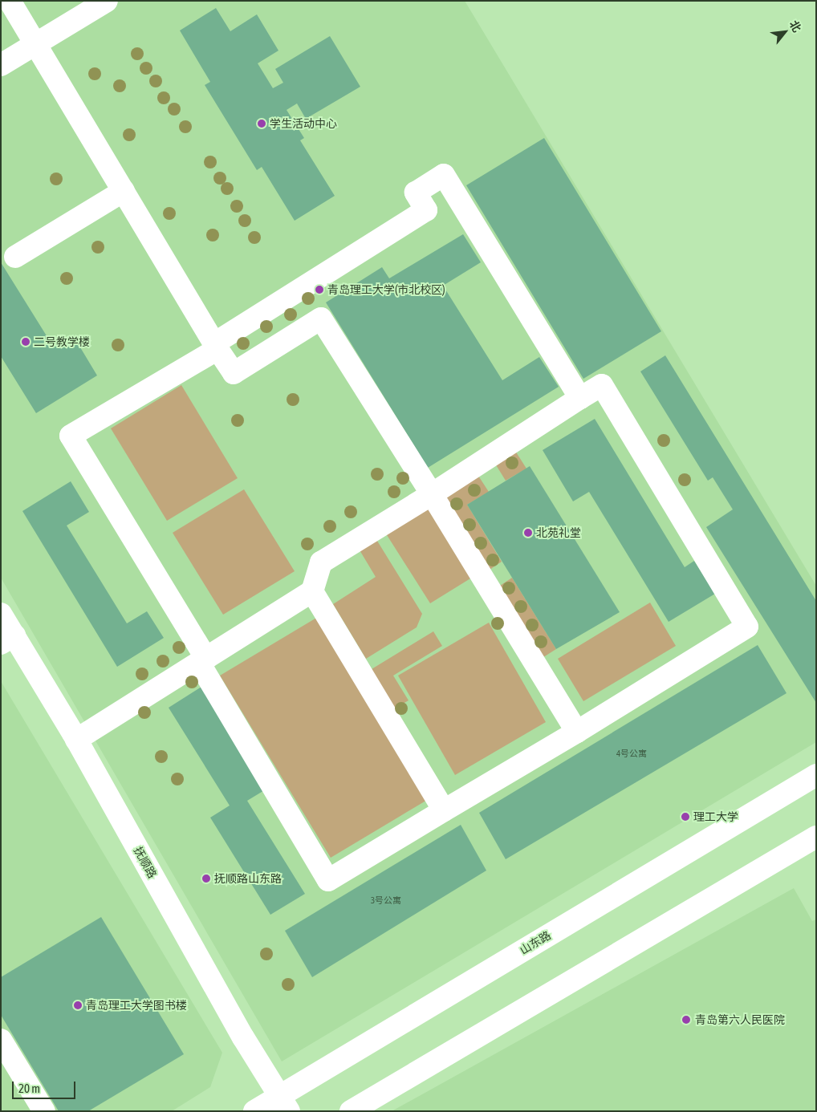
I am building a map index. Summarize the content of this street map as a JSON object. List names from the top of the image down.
{
  "streets": {
    "street": ["抚顺路", "山东路"]
  },
  "crossings": [
    ["抚顺路", "山东路"]
  ],
  "places": [
    "学生活动中心",
    "青岛理工大学(市北校区)",
    "二号教学楼",
    "北苑礼堂",
    "理工大学",
    "抚顺路山东路",
    "青岛理工大学图书楼",
    "青岛第六人民医院"
  ],
  "house_numbers": ["4号公寓", "3号公寓"],
  "scale_bar": "20 m",
  "north": "top right"
}
